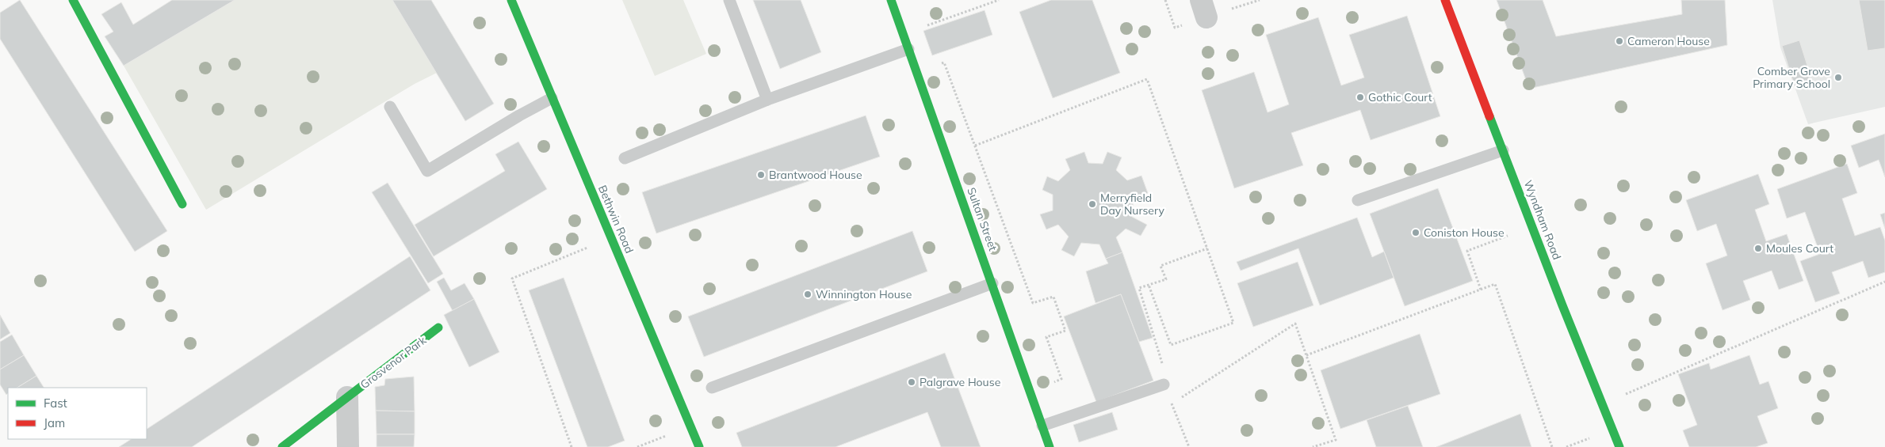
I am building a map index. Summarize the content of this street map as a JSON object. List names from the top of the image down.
{
  "streets": {
    "street": [
      "Bethwin Road",
      "Sultan Street",
      "Wyndham Road",
      "Grosvenor Park"
    ]
  },
  "places": [
    "Cameron House",
    "Comber Grove Primary School",
    "Gothic Court",
    "Brantwood House",
    "Merryfield Day Nursery",
    "Coniston House",
    "Moules Court",
    "Winnington House",
    "Palgrave House"
  ],
  "legend": ["Fast", "Jam"]
}
